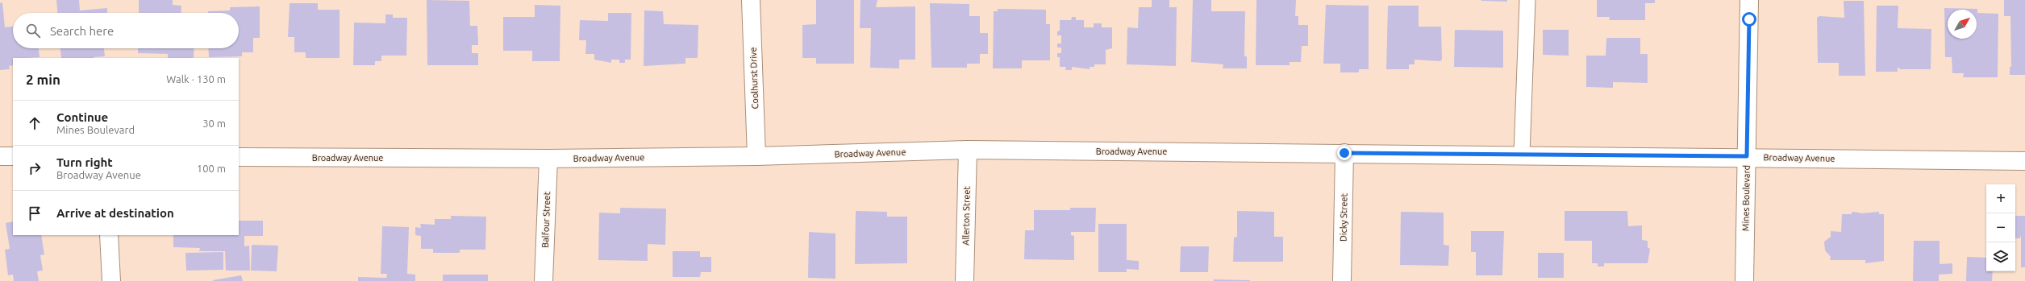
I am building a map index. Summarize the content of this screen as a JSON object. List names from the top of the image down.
{
  "streets": {
    "street": [
      "Coolhurst Drive",
      "Broadway Avenue",
      "Mines Boulevard",
      "Allerton Street",
      "Dicky Street",
      "Balfour Street"
    ]
  },
  "crossings": [
    ["Coolhurst Drive", "Broadway Avenue"],
    ["Broadway Avenue", "Mines Boulevard"],
    ["Broadway Avenue", "Allerton Street"],
    ["Broadway Avenue", "Dicky Street"],
    ["Broadway Avenue", "Balfour Street"]
  ],
  "north": "top right",
  "page": {
    "search": "Search here",
    "heading": ["2 min", "Walk · 130 m"],
    "list": [
      ["Continue", "Mines Boulevard", "30 m"],
      ["Turn right", "Broadway Avenue", "100 m"],
      "Arrive at destination"
    ],
    "map_buttons": ["+", "−"]
  }
}
